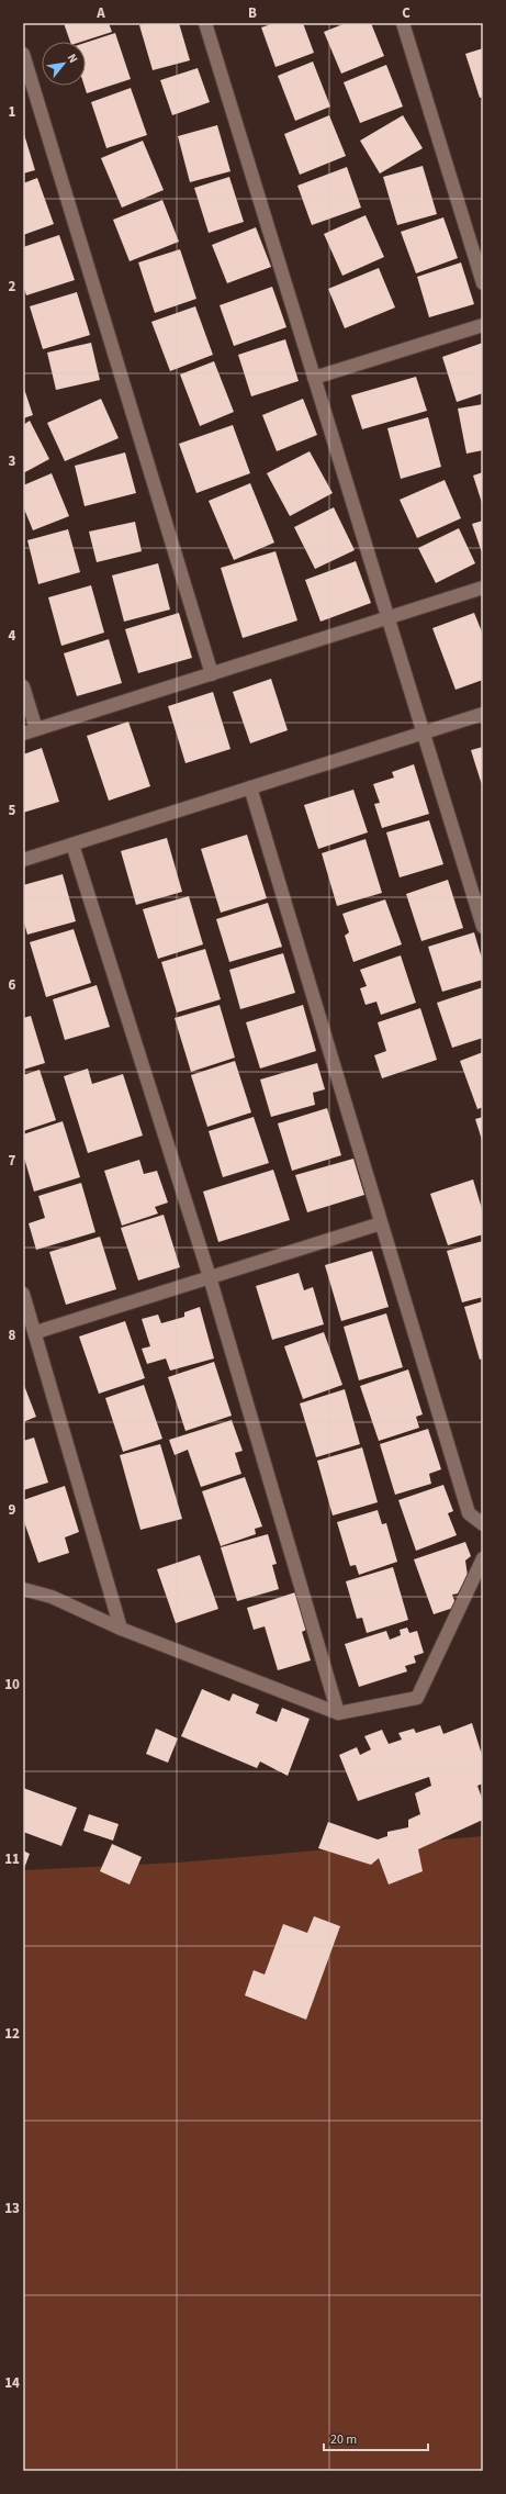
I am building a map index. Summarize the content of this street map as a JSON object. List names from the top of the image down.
{
  "scale_bar": "20 m",
  "north": "top right",
  "grid": {
    "columns": ["A", "B", "C"],
    "rows": [
      "1",
      "2",
      "3",
      "4",
      "5",
      "6",
      "7",
      "8",
      "9",
      "10",
      "11",
      "12",
      "13",
      "14"
    ]
  }
}
